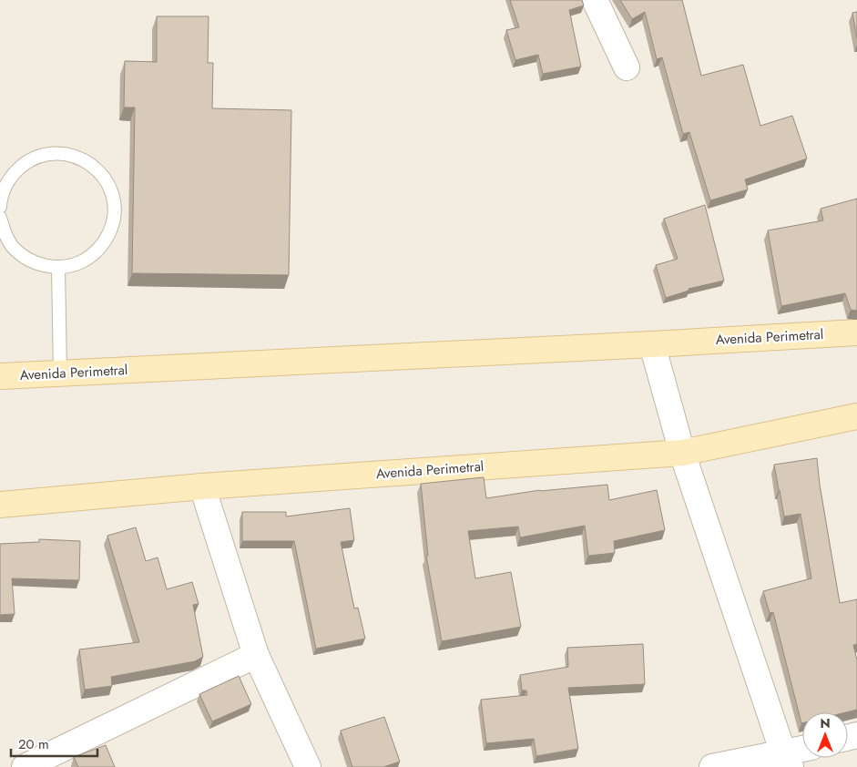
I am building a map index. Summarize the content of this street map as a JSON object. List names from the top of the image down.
{
  "streets": {
    "main road": ["Avenida Perimetral"]
  },
  "scale_bar": "20 m",
  "north": "top"
}
